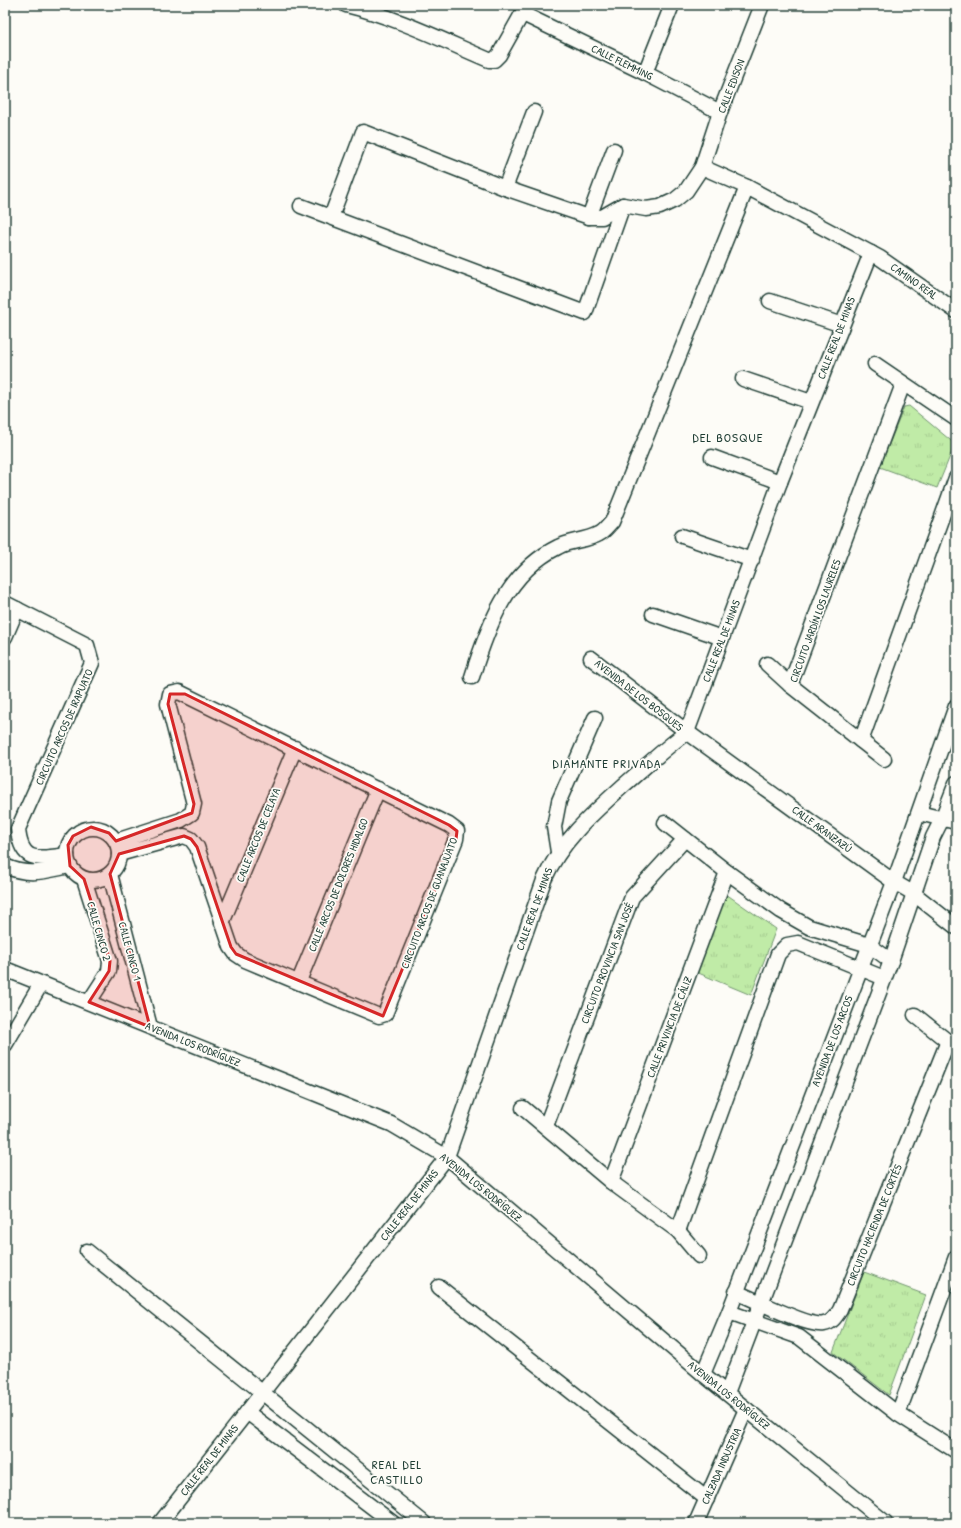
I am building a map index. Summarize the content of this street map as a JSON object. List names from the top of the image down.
{
  "streets": {
    "street": [
      "CALLE FLEMMING",
      "CALLE EDISON",
      "CAMINO REAL",
      "CALLE REAL DE MINAS",
      "CIRCUITO JARDÍN LOS LAURELES",
      "AVENIDA DE LOS BOSQUES",
      "CIRCUITO ARCOS DE IRAPUATO",
      "CALLE ARANZAZÚ",
      "CALLE ARCOS DE CELAYA",
      "CALLE ARCOS DE DOLORES HIDALGO",
      "CIRCUITO ARCOS DE GUANAJUATO",
      "CALLE CINCO 2",
      "CALLE CINCO 1",
      "CIRCUITO PROVINCIA SAN JOSÉ",
      "CALLE PRIVINCIA DE CÁLIZ",
      "AVENIDA DE LOS ARCOS",
      "AVENIDA LOS RODRÍGUEZ",
      "CIRCUITO HACIENDA DE CORTÉS",
      "CALZADA INDUSTRIA"
    ]
  },
  "crossings": [
    ["CALLE FLEMMING", "CALLE EDISON"],
    ["CALLE EDISON", "CAMINO REAL"],
    ["CAMINO REAL", "CALLE REAL DE MINAS"],
    ["CALLE REAL DE MINAS", "AVENIDA DE LOS BOSQUES"],
    ["CALLE REAL DE MINAS", "CALLE ARANZAZÚ"],
    ["CALLE REAL DE MINAS", "AVENIDA LOS RODRÍGUEZ"],
    ["AVENIDA DE LOS BOSQUES", "CALLE ARANZAZÚ"],
    ["CIRCUITO ARCOS DE IRAPUATO", "CIRCUITO ARCOS DE GUANAJUATO"],
    ["CIRCUITO ARCOS DE IRAPUATO", "CALLE CINCO 2"],
    ["CIRCUITO ARCOS DE IRAPUATO", "CALLE CINCO 1"],
    ["CALLE ARANZAZÚ", "AVENIDA DE LOS ARCOS"],
    ["CALLE ARCOS DE CELAYA", "CIRCUITO ARCOS DE GUANAJUATO"],
    ["CALLE ARCOS DE DOLORES HIDALGO", "CIRCUITO ARCOS DE GUANAJUATO"],
    ["CIRCUITO ARCOS DE GUANAJUATO", "CALLE CINCO 2"],
    ["CIRCUITO ARCOS DE GUANAJUATO", "CALLE CINCO 1"],
    ["CALLE CINCO 2", "CALLE CINCO 1"],
    ["CALLE CINCO 2", "AVENIDA LOS RODRÍGUEZ"],
    ["CALLE CINCO 1", "AVENIDA LOS RODRÍGUEZ"],
    ["AVENIDA DE LOS ARCOS", "AVENIDA LOS RODRÍGUEZ"],
    ["AVENIDA DE LOS ARCOS", "CIRCUITO HACIENDA DE CORTÉS"],
    ["AVENIDA LOS RODRÍGUEZ", "CALZADA INDUSTRIA"]
  ],
  "districts": ["DEL BOSQUE", "DIAMANTE PRIVADA", "REAL DEL CASTILLO"]
}
